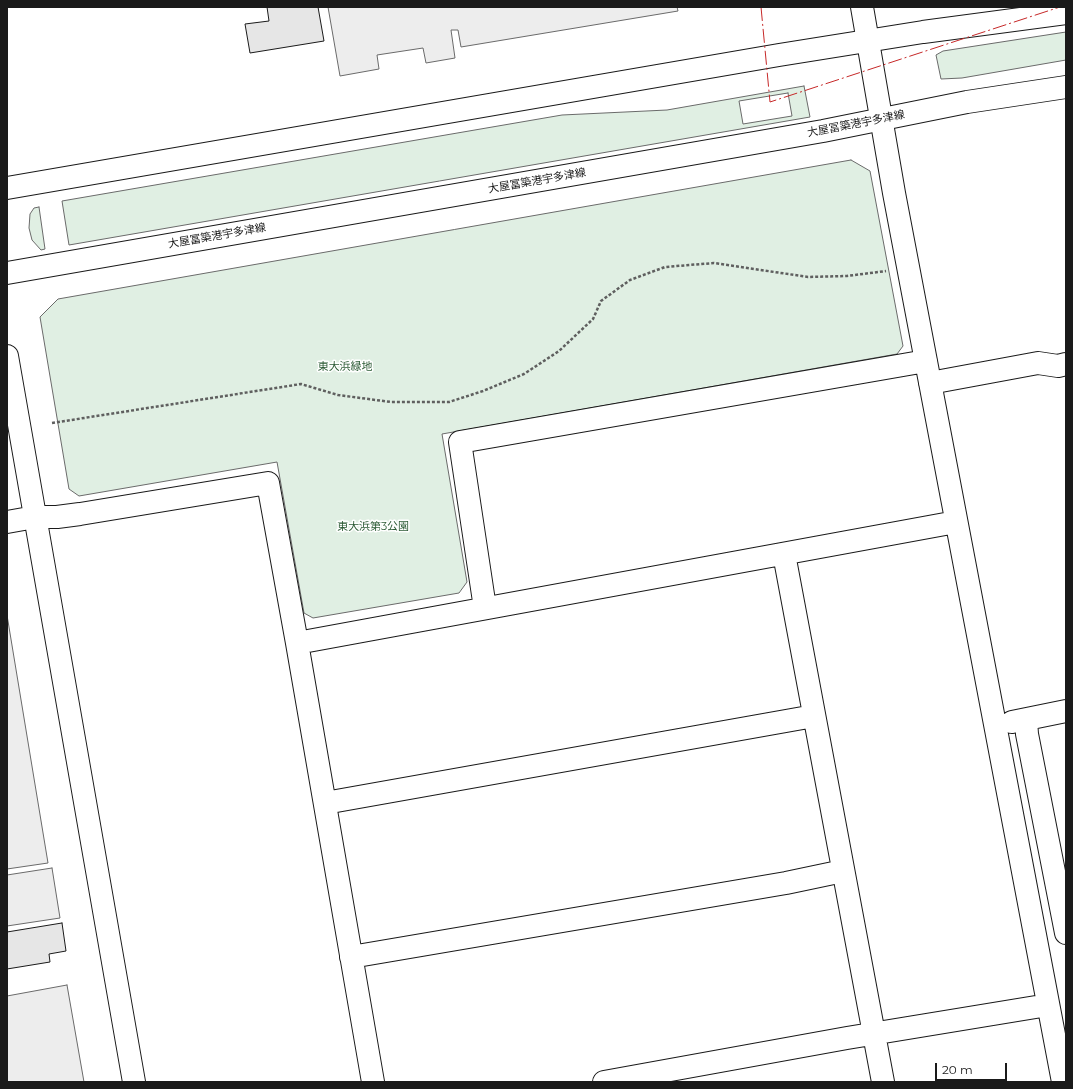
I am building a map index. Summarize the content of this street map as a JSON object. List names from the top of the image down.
{
  "streets": {
    "street": ["大屋冨築港宇多津線"]
  },
  "parks": ["東大浜緑地", "東大浜第3公園"],
  "scale_bar": "20 m"
}
